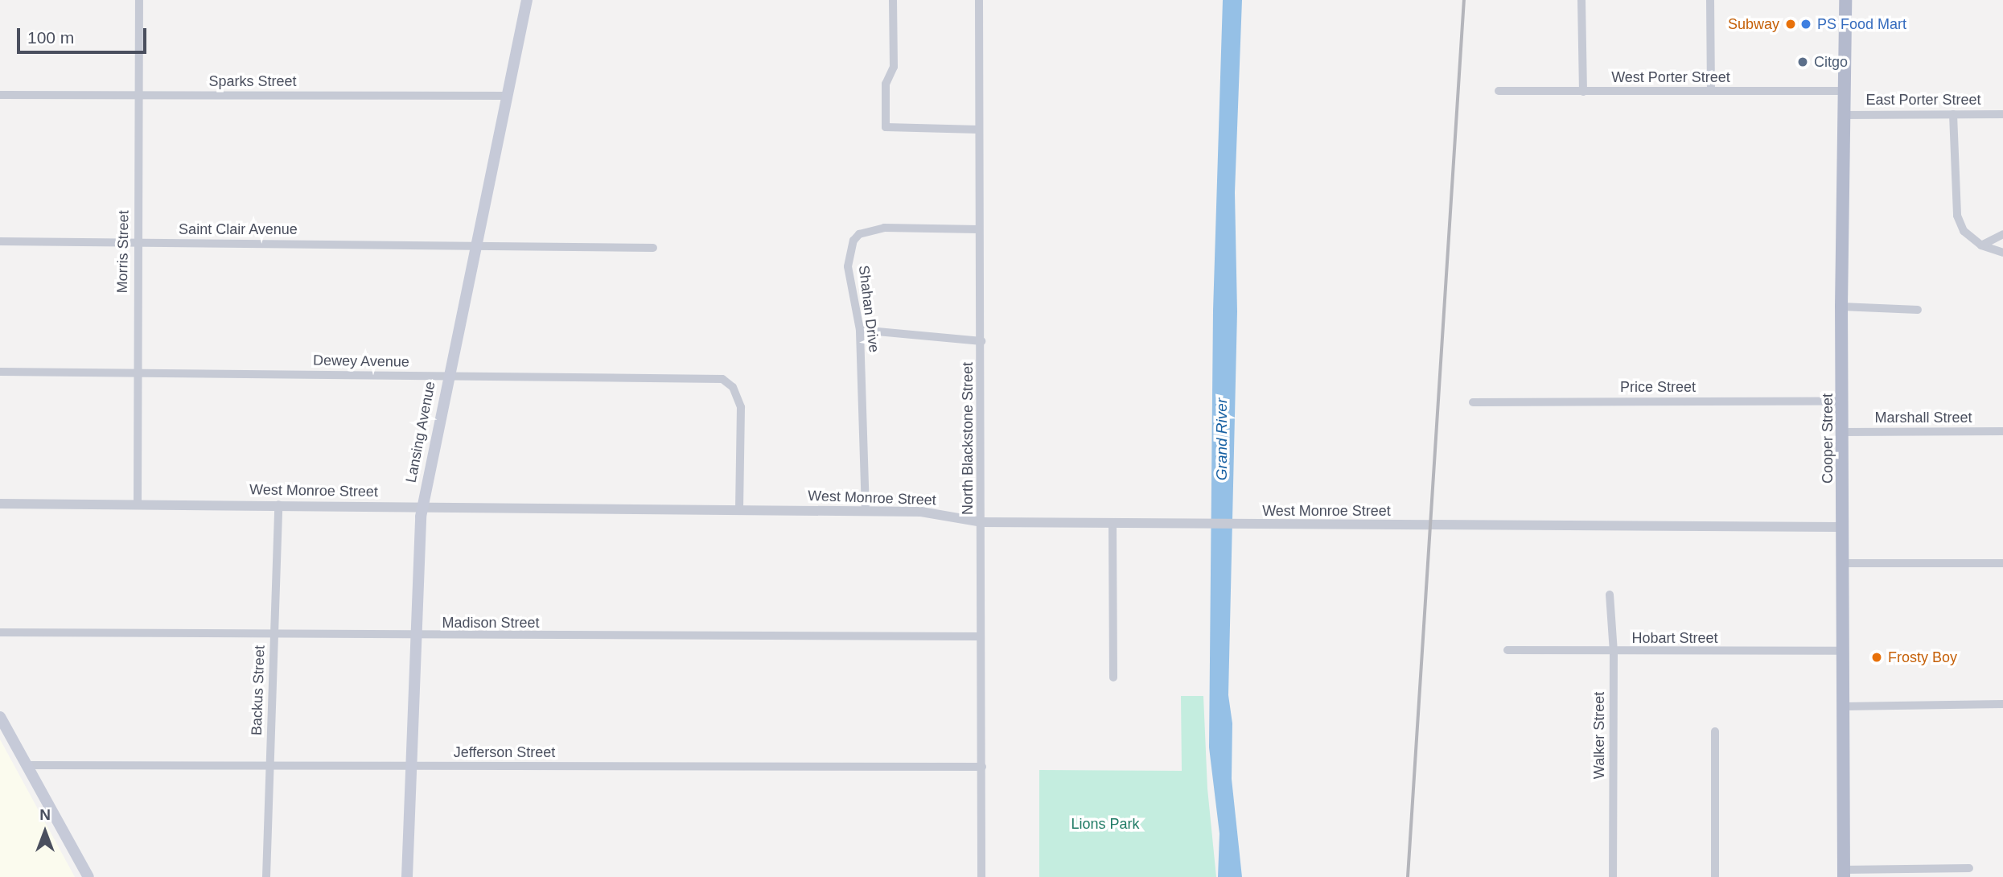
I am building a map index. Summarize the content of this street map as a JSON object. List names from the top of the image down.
{
  "streets": {
    "main road": ["Lansing Avenue", "Cooper Street"],
    "street": [
      "West Porter Street",
      "Sparks Street",
      "East Porter Street",
      "Saint Clair Avenue",
      "Morris Street",
      "Shahan Drive",
      "Dewey Avenue",
      "Price Street",
      "Marshall Street",
      "North Blackstone Street",
      "West Monroe Street",
      "Madison Street",
      "Hobart Street",
      "Backus Street",
      "Walker Street",
      "Jefferson Street"
    ]
  },
  "crossings": [
    ["West Porter Street", "Cooper Street"],
    ["Sparks Street", "Morris Street"],
    ["Sparks Street", "Lansing Avenue"],
    ["East Porter Street", "Cooper Street"],
    ["Saint Clair Avenue", "Morris Street"],
    ["Saint Clair Avenue", "Lansing Avenue"],
    ["Morris Street", "Dewey Avenue"],
    ["Morris Street", "West Monroe Street"],
    ["Shahan Drive", "North Blackstone Street"],
    ["Shahan Drive", "West Monroe Street"],
    ["Dewey Avenue", "Lansing Avenue"],
    ["Dewey Avenue", "West Monroe Street"],
    ["Price Street", "Cooper Street"],
    ["Marshall Street", "Cooper Street"],
    ["Lansing Avenue", "West Monroe Street"],
    ["Lansing Avenue", "Madison Street"],
    ["Lansing Avenue", "Jefferson Street"],
    ["North Blackstone Street", "West Monroe Street"],
    ["North Blackstone Street", "Madison Street"],
    ["North Blackstone Street", "Jefferson Street"],
    ["Cooper Street", "West Monroe Street"],
    ["Cooper Street", "Hobart Street"],
    ["West Monroe Street", "Backus Street"],
    ["Madison Street", "Backus Street"],
    ["Hobart Street", "Walker Street"],
    ["Backus Street", "Jefferson Street"]
  ],
  "water": ["Grand River"],
  "parks": ["Lions Park"],
  "places": [
    "Subway",
    "PS Food Mart",
    "Citgo",
    "Frosty Boy"
  ],
  "scale_bar": "100 m",
  "north": "top"
}
